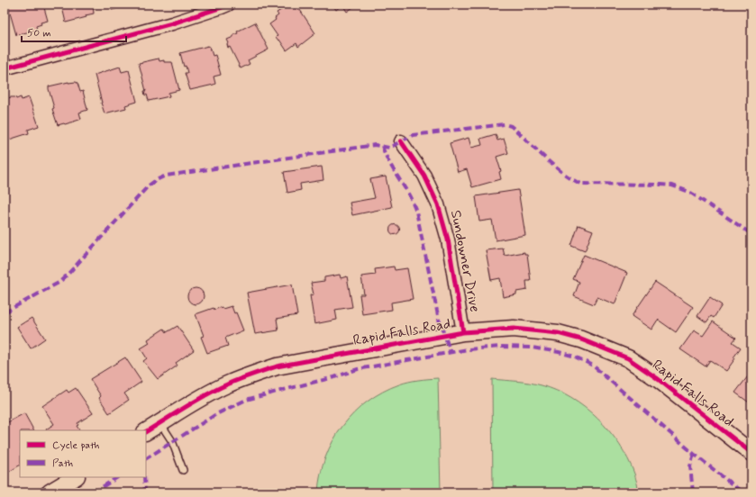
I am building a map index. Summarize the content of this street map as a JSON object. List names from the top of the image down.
{
  "streets": {
    "street": ["Sundowner Drive", "Rapid Falls Road"]
  },
  "crossings": [
    ["Sundowner Drive", "Rapid Falls Road"]
  ],
  "legend": ["Cycle path", "Path"],
  "scale_bar": "50 m"
}
